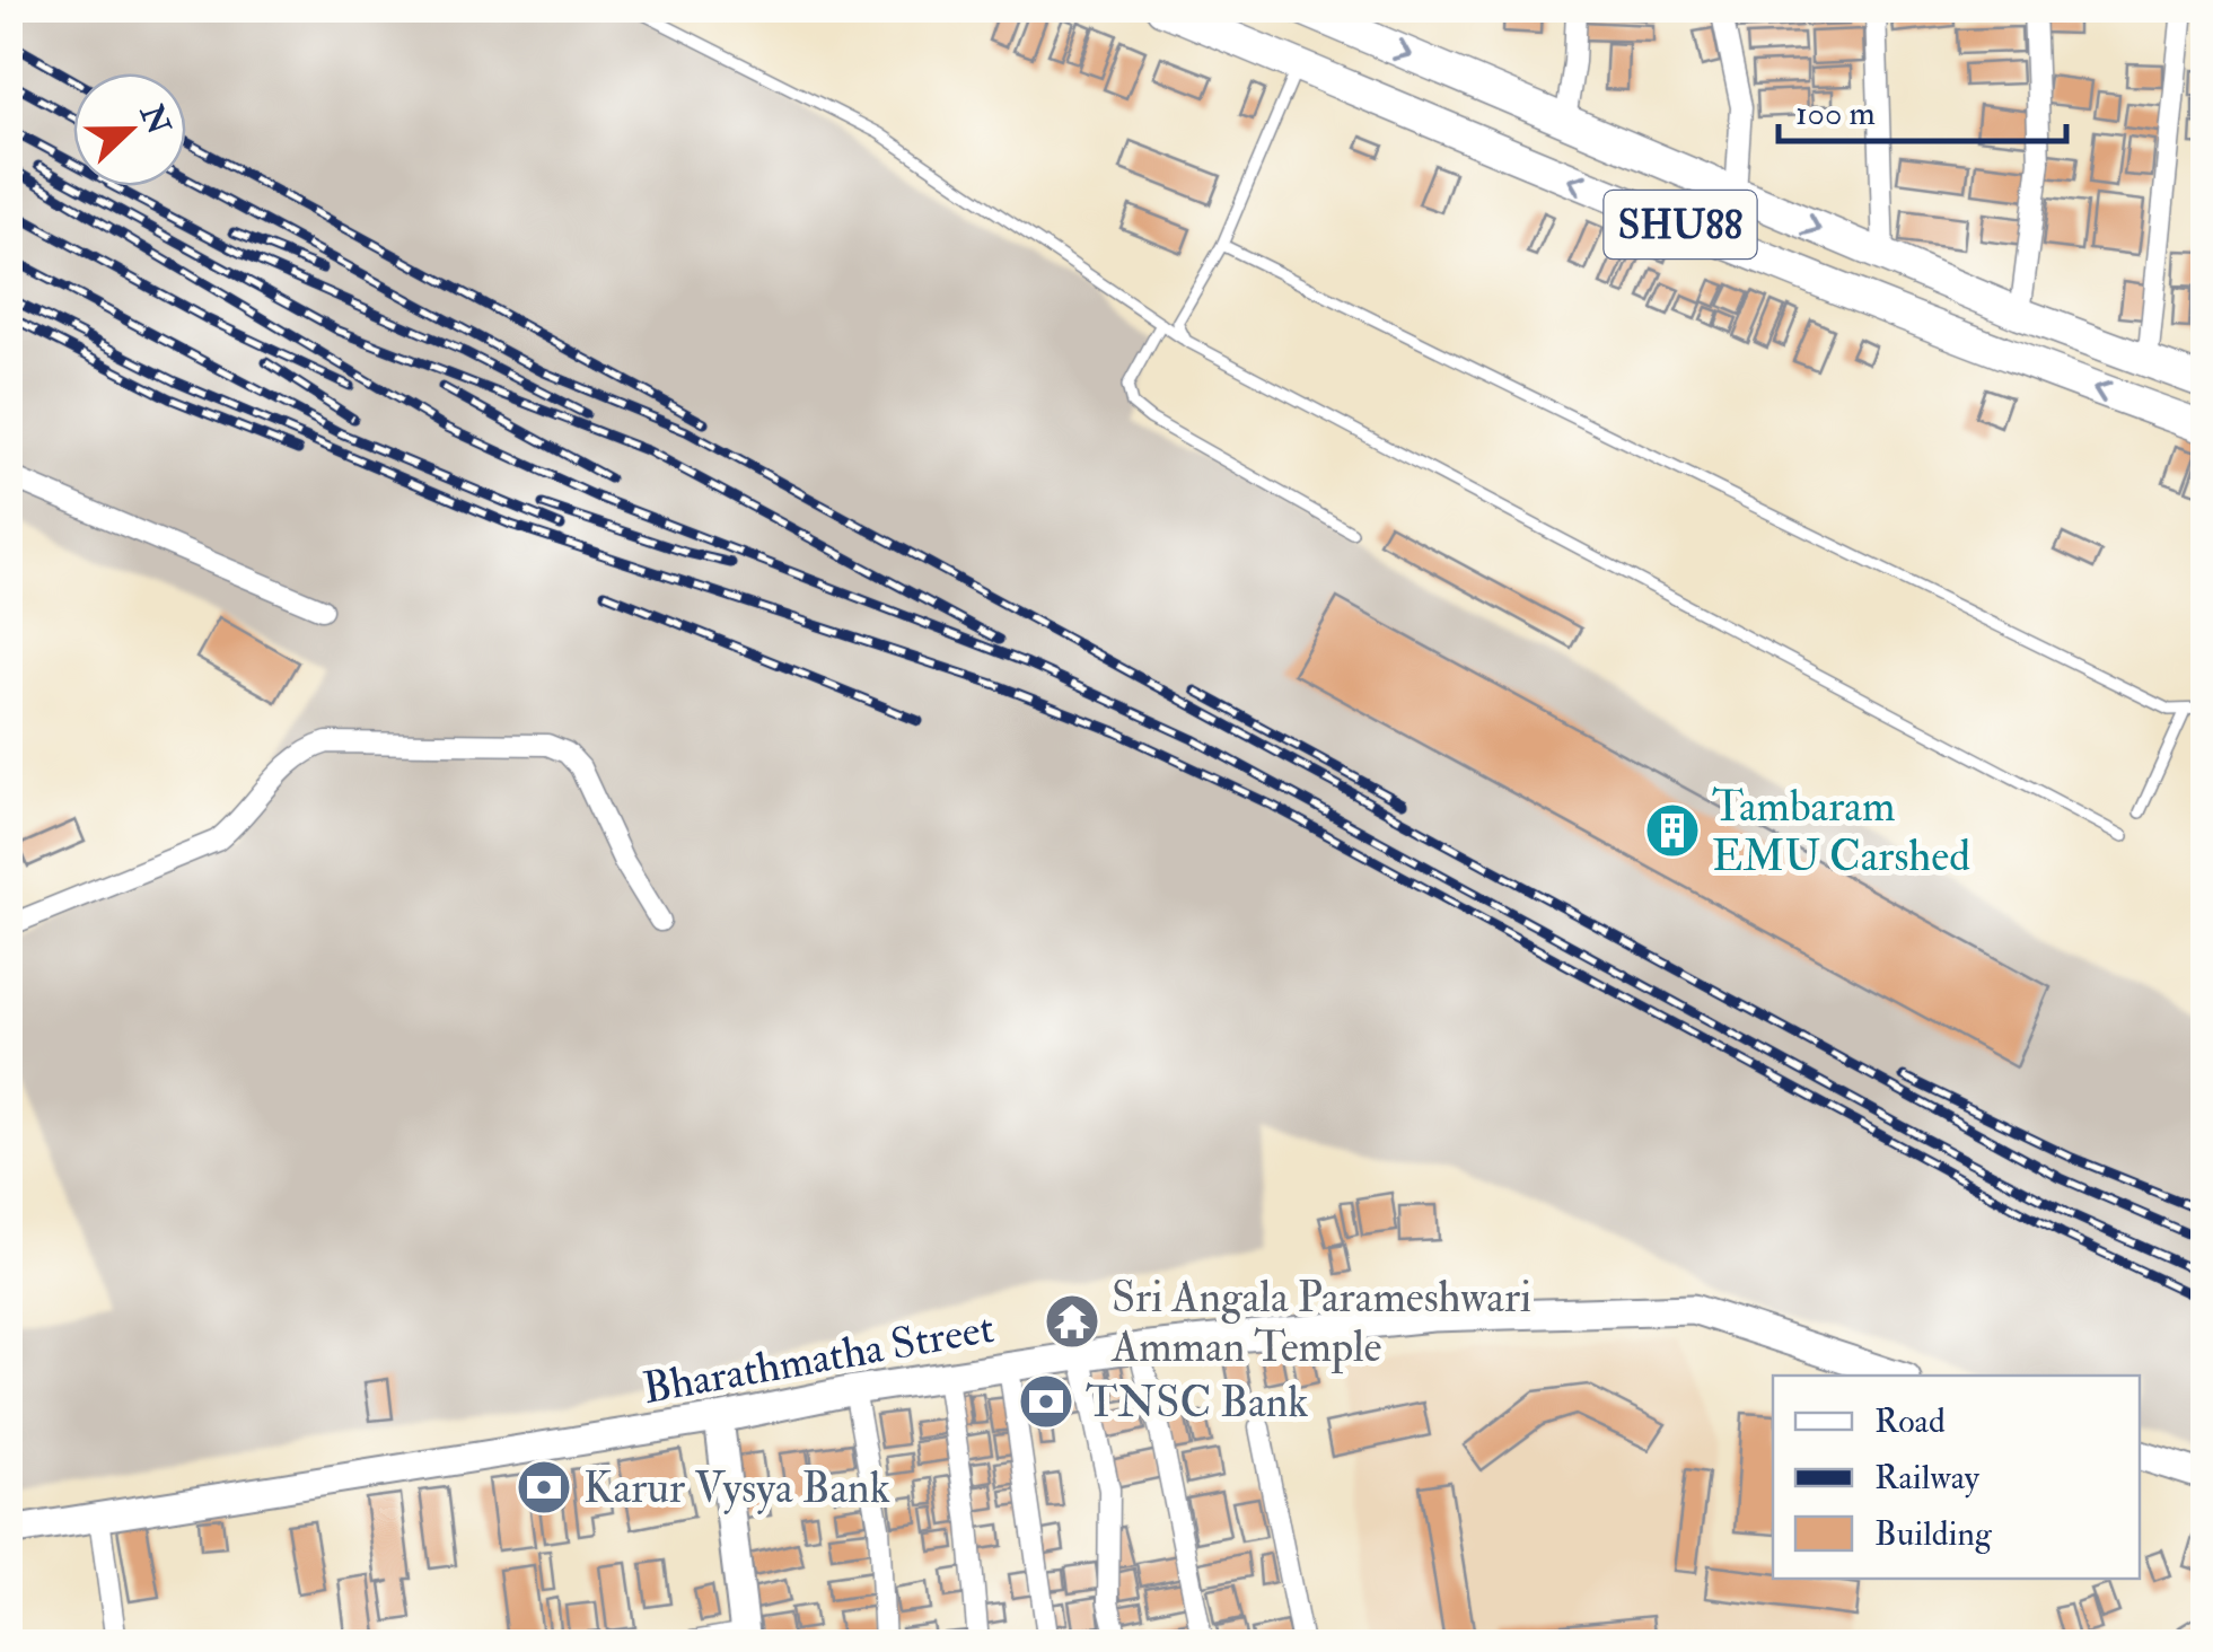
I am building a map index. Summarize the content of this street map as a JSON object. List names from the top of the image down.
{
  "streets": {
    "main road": ["SHU88"],
    "street": ["Bharathmatha Street"]
  },
  "places": {
    "building": ["Tambaram EMU Carshed"],
    "temple": ["Sri Angala Parameshwari Amman Temple"],
    "bank": ["TNSC Bank", "Karur Vysya Bank"]
  },
  "legend": ["Road", "Railway", "Building"],
  "scale_bar": "100 m",
  "north": "right"
}
